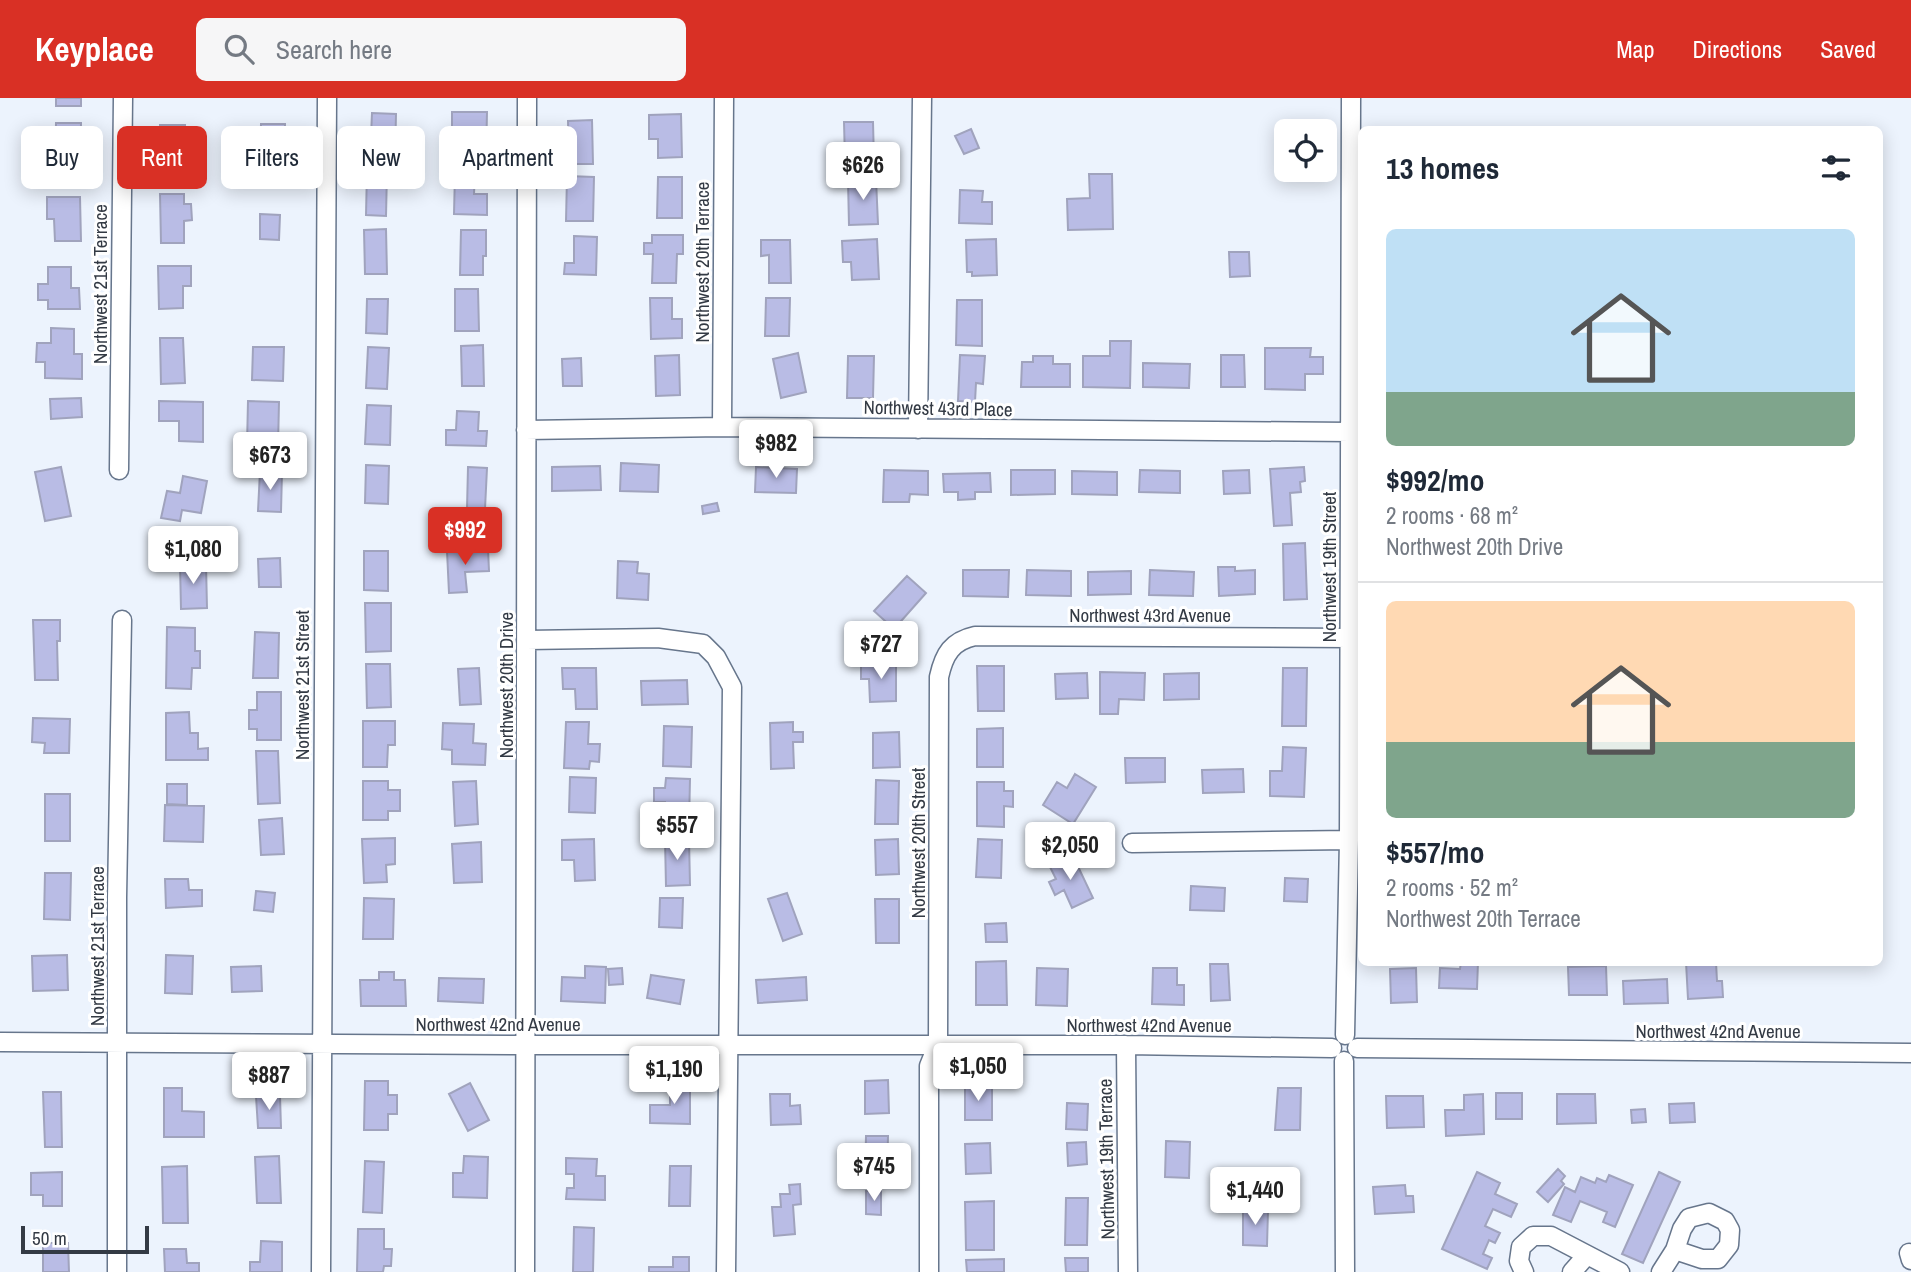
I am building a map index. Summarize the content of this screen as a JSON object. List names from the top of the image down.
{
  "streets": {
    "street": [
      "Northwest 20th Terrace",
      "Northwest 21st Terrace",
      "Northwest 43rd Place",
      "Northwest 19th Street",
      "Northwest 43rd Avenue",
      "Northwest 21st Street",
      "Northwest 20th Drive",
      "Northwest 20th Street",
      "Northwest 42nd Avenue",
      "Northwest 19th Terrace"
    ]
  },
  "crossings": [
    ["Northwest 20th Terrace", "Northwest 43rd Place"],
    ["Northwest 21st Terrace", "Northwest 42nd Avenue"],
    ["Northwest 43rd Place", "Northwest 19th Street"],
    ["Northwest 43rd Place", "Northwest 20th Drive"],
    ["Northwest 19th Street", "Northwest 43rd Avenue"],
    ["Northwest 19th Street", "Northwest 42nd Avenue"],
    ["Northwest 43rd Avenue", "Northwest 20th Street"],
    ["Northwest 21st Street", "Northwest 42nd Avenue"],
    ["Northwest 20th Drive", "Northwest 42nd Avenue"],
    ["Northwest 20th Street", "Northwest 42nd Avenue"],
    ["Northwest 42nd Avenue", "Northwest 19th Terrace"]
  ],
  "scale_bar": "50 m",
  "page": {
    "header": "Keyplace",
    "search": "Search here",
    "nav": ["Map", "Directions", "Saved"],
    "chip": [
      "Buy",
      "Rent",
      "Filters",
      "New",
      "Apartment"
    ],
    "heading": "13 homes",
    "price": [
      "$626",
      "$982",
      "$673",
      "$992",
      "$1,080",
      "$727",
      "$557",
      "$2,050",
      "$1,050",
      "$1,190",
      "$887",
      "$745",
      "$1,440"
    ],
    "list": [
      {
        "name": "$992/mo",
        "note": "2 rooms · 68 m² · Northwest 20th Drive"
      },
      {
        "name": "$557/mo",
        "note": "2 rooms · 52 m² · Northwest 20th Terrace"
      }
    ],
    "scale": "50 m"
  }
}
